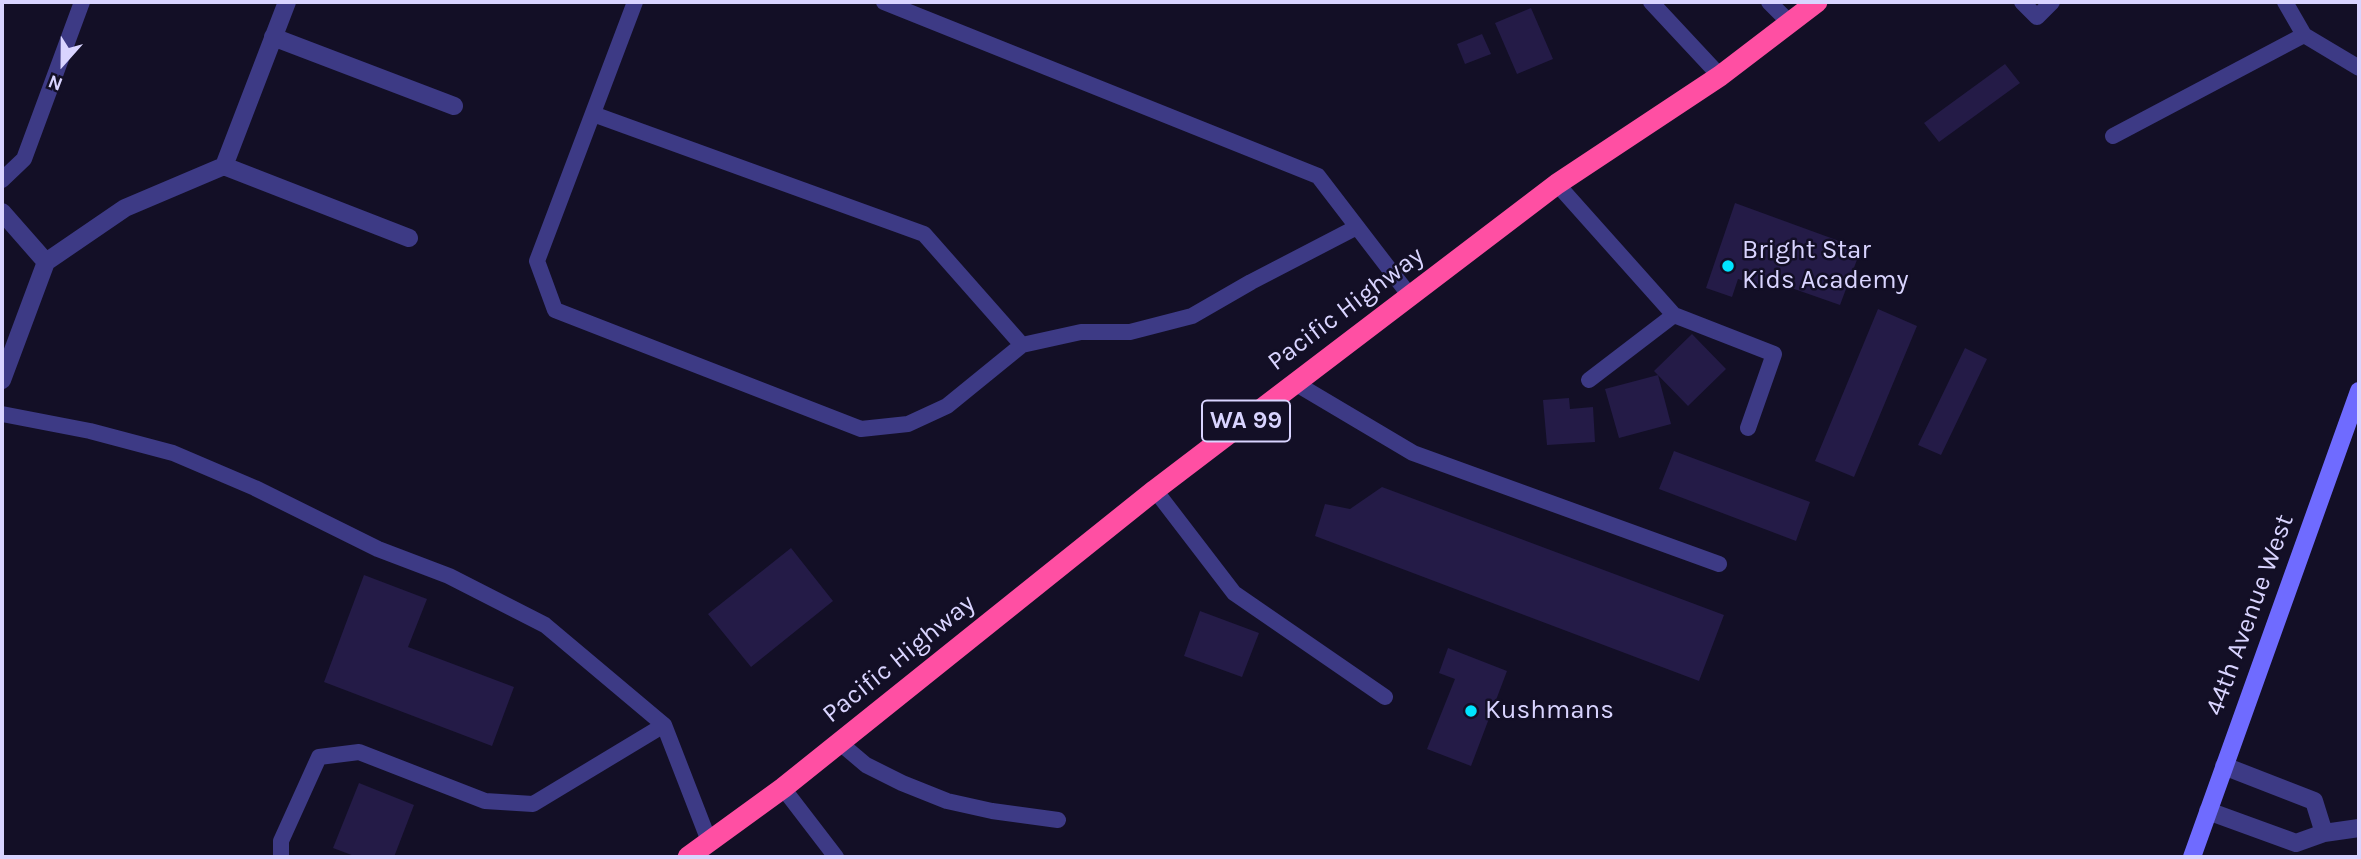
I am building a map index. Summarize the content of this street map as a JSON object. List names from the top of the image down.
{
  "streets": {
    "highway": ["Pacific Highway", "WA 99"],
    "street": ["44th Avenue West"]
  },
  "places": ["Bright Star Kids Academy", "Kushmans"],
  "north": "bottom"
}
